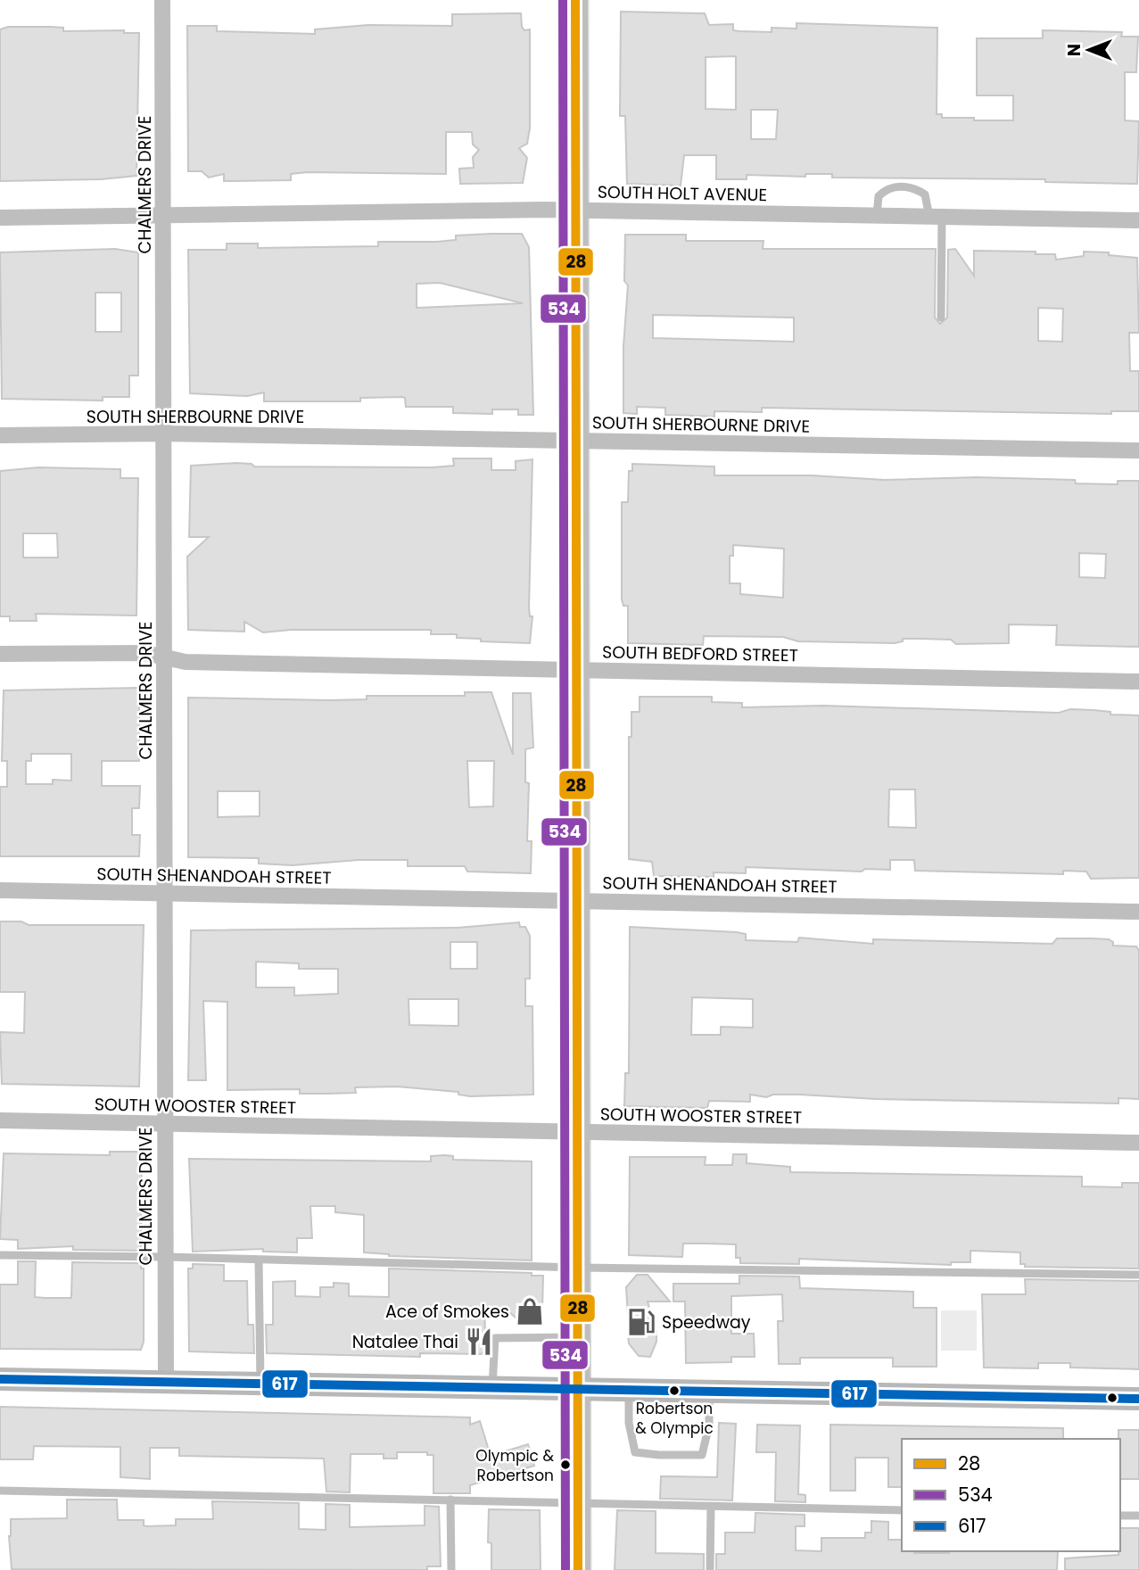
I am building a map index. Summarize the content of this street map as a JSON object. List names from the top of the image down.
{
  "streets": {
    "street": [
      "CHALMERS DRIVE",
      "SOUTH HOLT AVENUE",
      "SOUTH SHERBOURNE DRIVE",
      "SOUTH BEDFORD STREET",
      "SOUTH SHENANDOAH STREET",
      "SOUTH WOOSTER STREET"
    ]
  },
  "crossings": [
    ["CHALMERS DRIVE", "SOUTH HOLT AVENUE"],
    ["CHALMERS DRIVE", "SOUTH SHERBOURNE DRIVE"],
    ["CHALMERS DRIVE", "SOUTH BEDFORD STREET"],
    ["CHALMERS DRIVE", "SOUTH SHENANDOAH STREET"],
    ["CHALMERS DRIVE", "SOUTH WOOSTER STREET"]
  ],
  "places": {
    "shop": ["Ace of Smokes"],
    "fuel station": ["Speedway"],
    "restaurant": ["Natalee Thai"],
    "other": ["Robertson & Olympic", "Olympic & Robertson"]
  },
  "lines": ["transit line 28", "transit line 534", "transit line 617"],
  "legend": ["28", "534", "617"],
  "north": "left"
}
